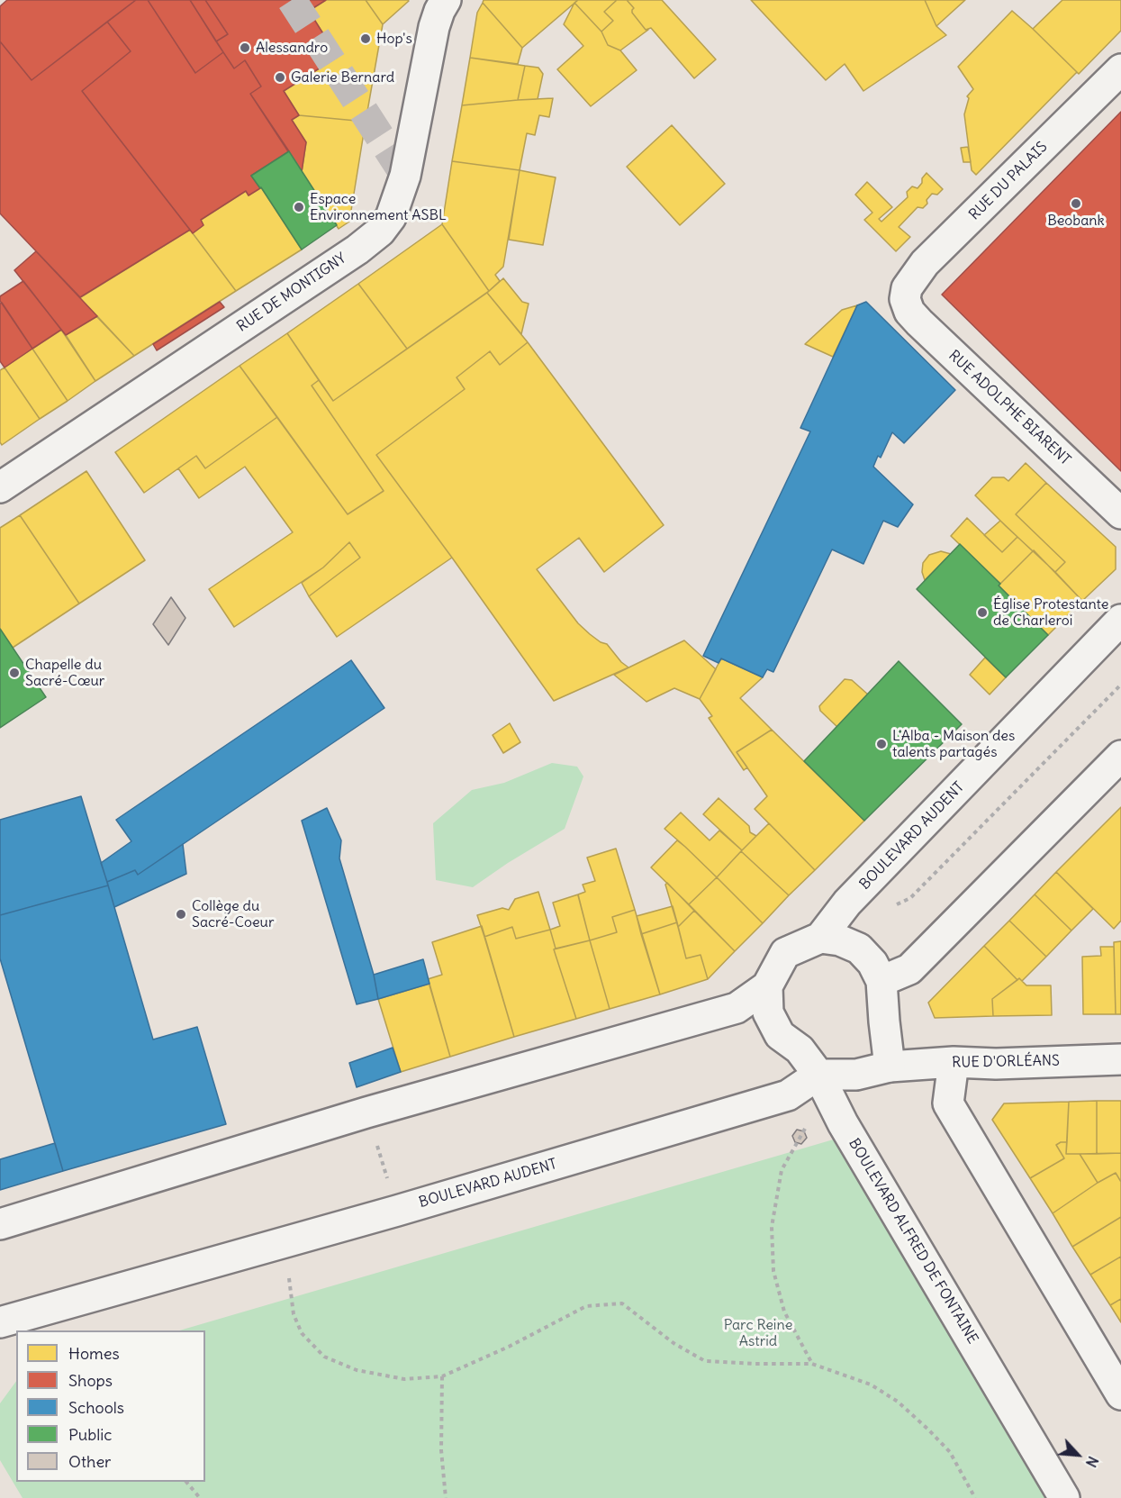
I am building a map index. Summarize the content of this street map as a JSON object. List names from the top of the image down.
{
  "streets": {
    "street": [
      "RUE DU PALAIS",
      "RUE DE MONTIGNY",
      "RUE ADOLPHE BIARENT",
      "BOULEVARD AUDENT",
      "RUE D'ORLÉANS",
      "BOULEVARD ALFRED DE FONTAINE"
    ]
  },
  "crossings": [
    ["RUE DU PALAIS", "RUE ADOLPHE BIARENT"],
    ["BOULEVARD AUDENT", "RUE D'ORLÉANS"],
    ["BOULEVARD AUDENT", "BOULEVARD ALFRED DE FONTAINE"],
    ["RUE D'ORLÉANS", "BOULEVARD ALFRED DE FONTAINE"]
  ],
  "parks": ["Parc Reine Astrid"],
  "places": [
    "Hop's",
    "Alessandro",
    "Galerie Bernard",
    "Beobank",
    "Espace Environnement ASBL",
    "Église Protestante de Charleroi",
    "Chapelle du Sacré-Cœur",
    "L'Alba - Maison des talents partagés",
    "Collège du Sacré-Coeur"
  ],
  "legend": [
    "Homes",
    "Shops",
    "Schools",
    "Public",
    "Other"
  ],
  "north": "bottom right"
}
